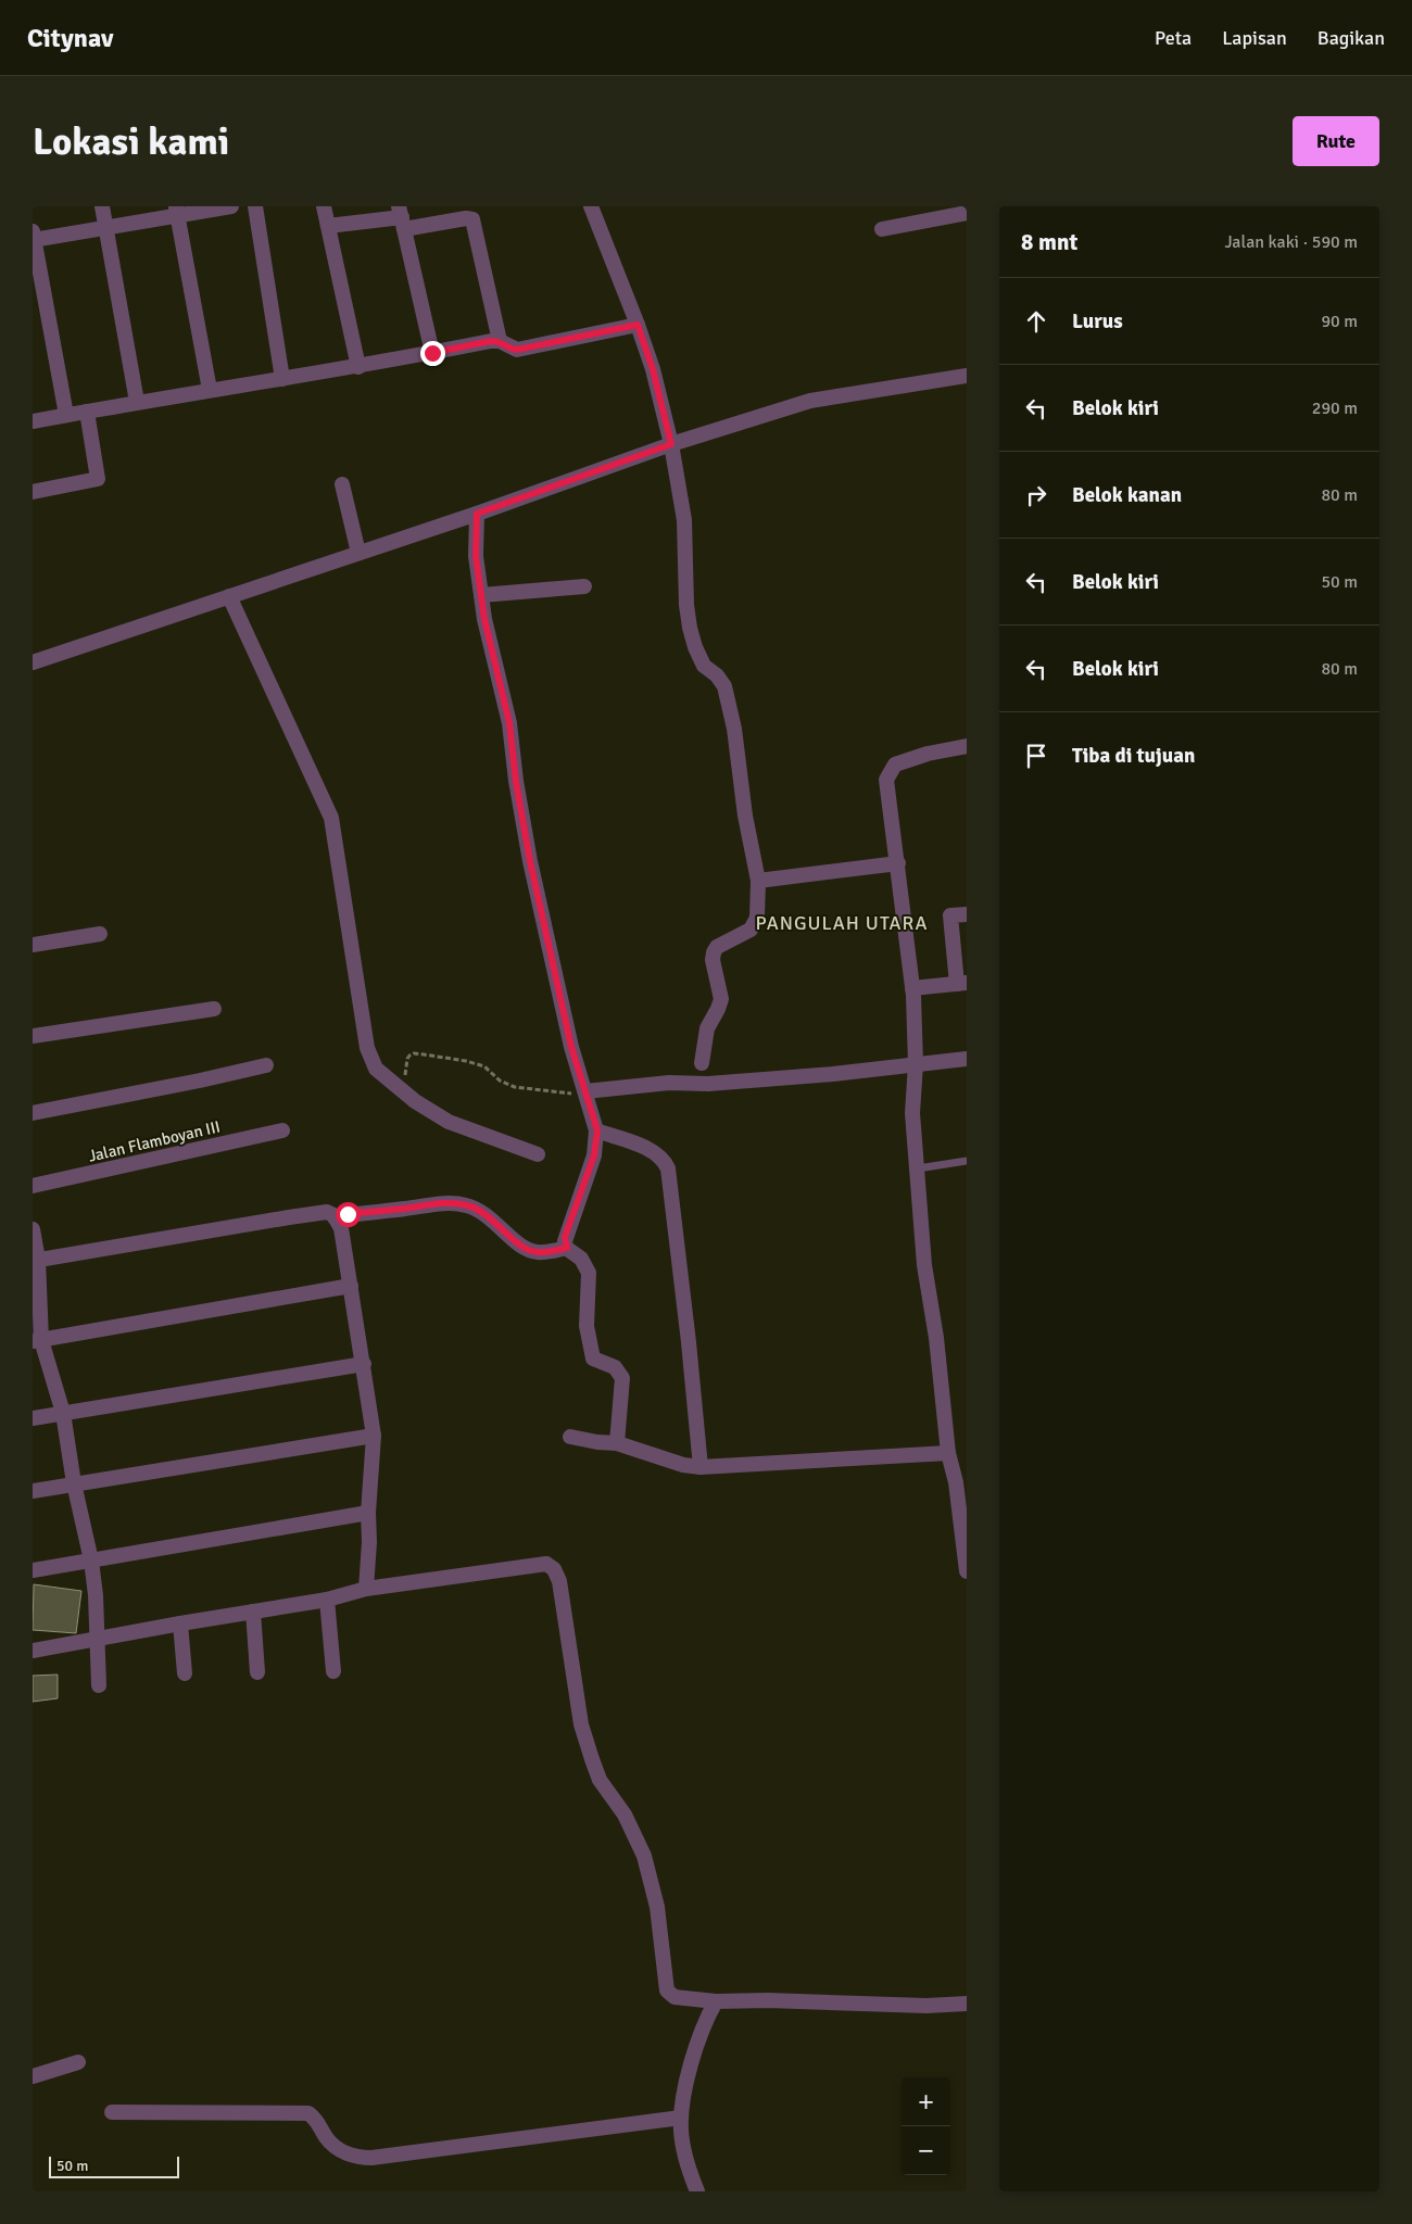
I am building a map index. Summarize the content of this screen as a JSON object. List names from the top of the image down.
{
  "streets": {
    "street": ["Jalan Flamboyan III"]
  },
  "districts": ["PANGULAH UTARA"],
  "scale_bar": "50 m",
  "page": {
    "header": "Citynav",
    "nav": ["Peta", "Lapisan", "Bagikan"],
    "buttons": "Rute",
    "title": "Lokasi kami",
    "heading": ["8 mnt", "Jalan kaki · 590 m"],
    "list": [
      ["Lurus", "90 m"],
      ["Belok kiri", "290 m"],
      ["Belok kanan", "80 m"],
      ["Belok kiri", "50 m"],
      ["Belok kiri", "80 m"],
      "Tiba di tujuan"
    ],
    "map_buttons": ["+", "−"],
    "scale": "50 m"
  }
}
